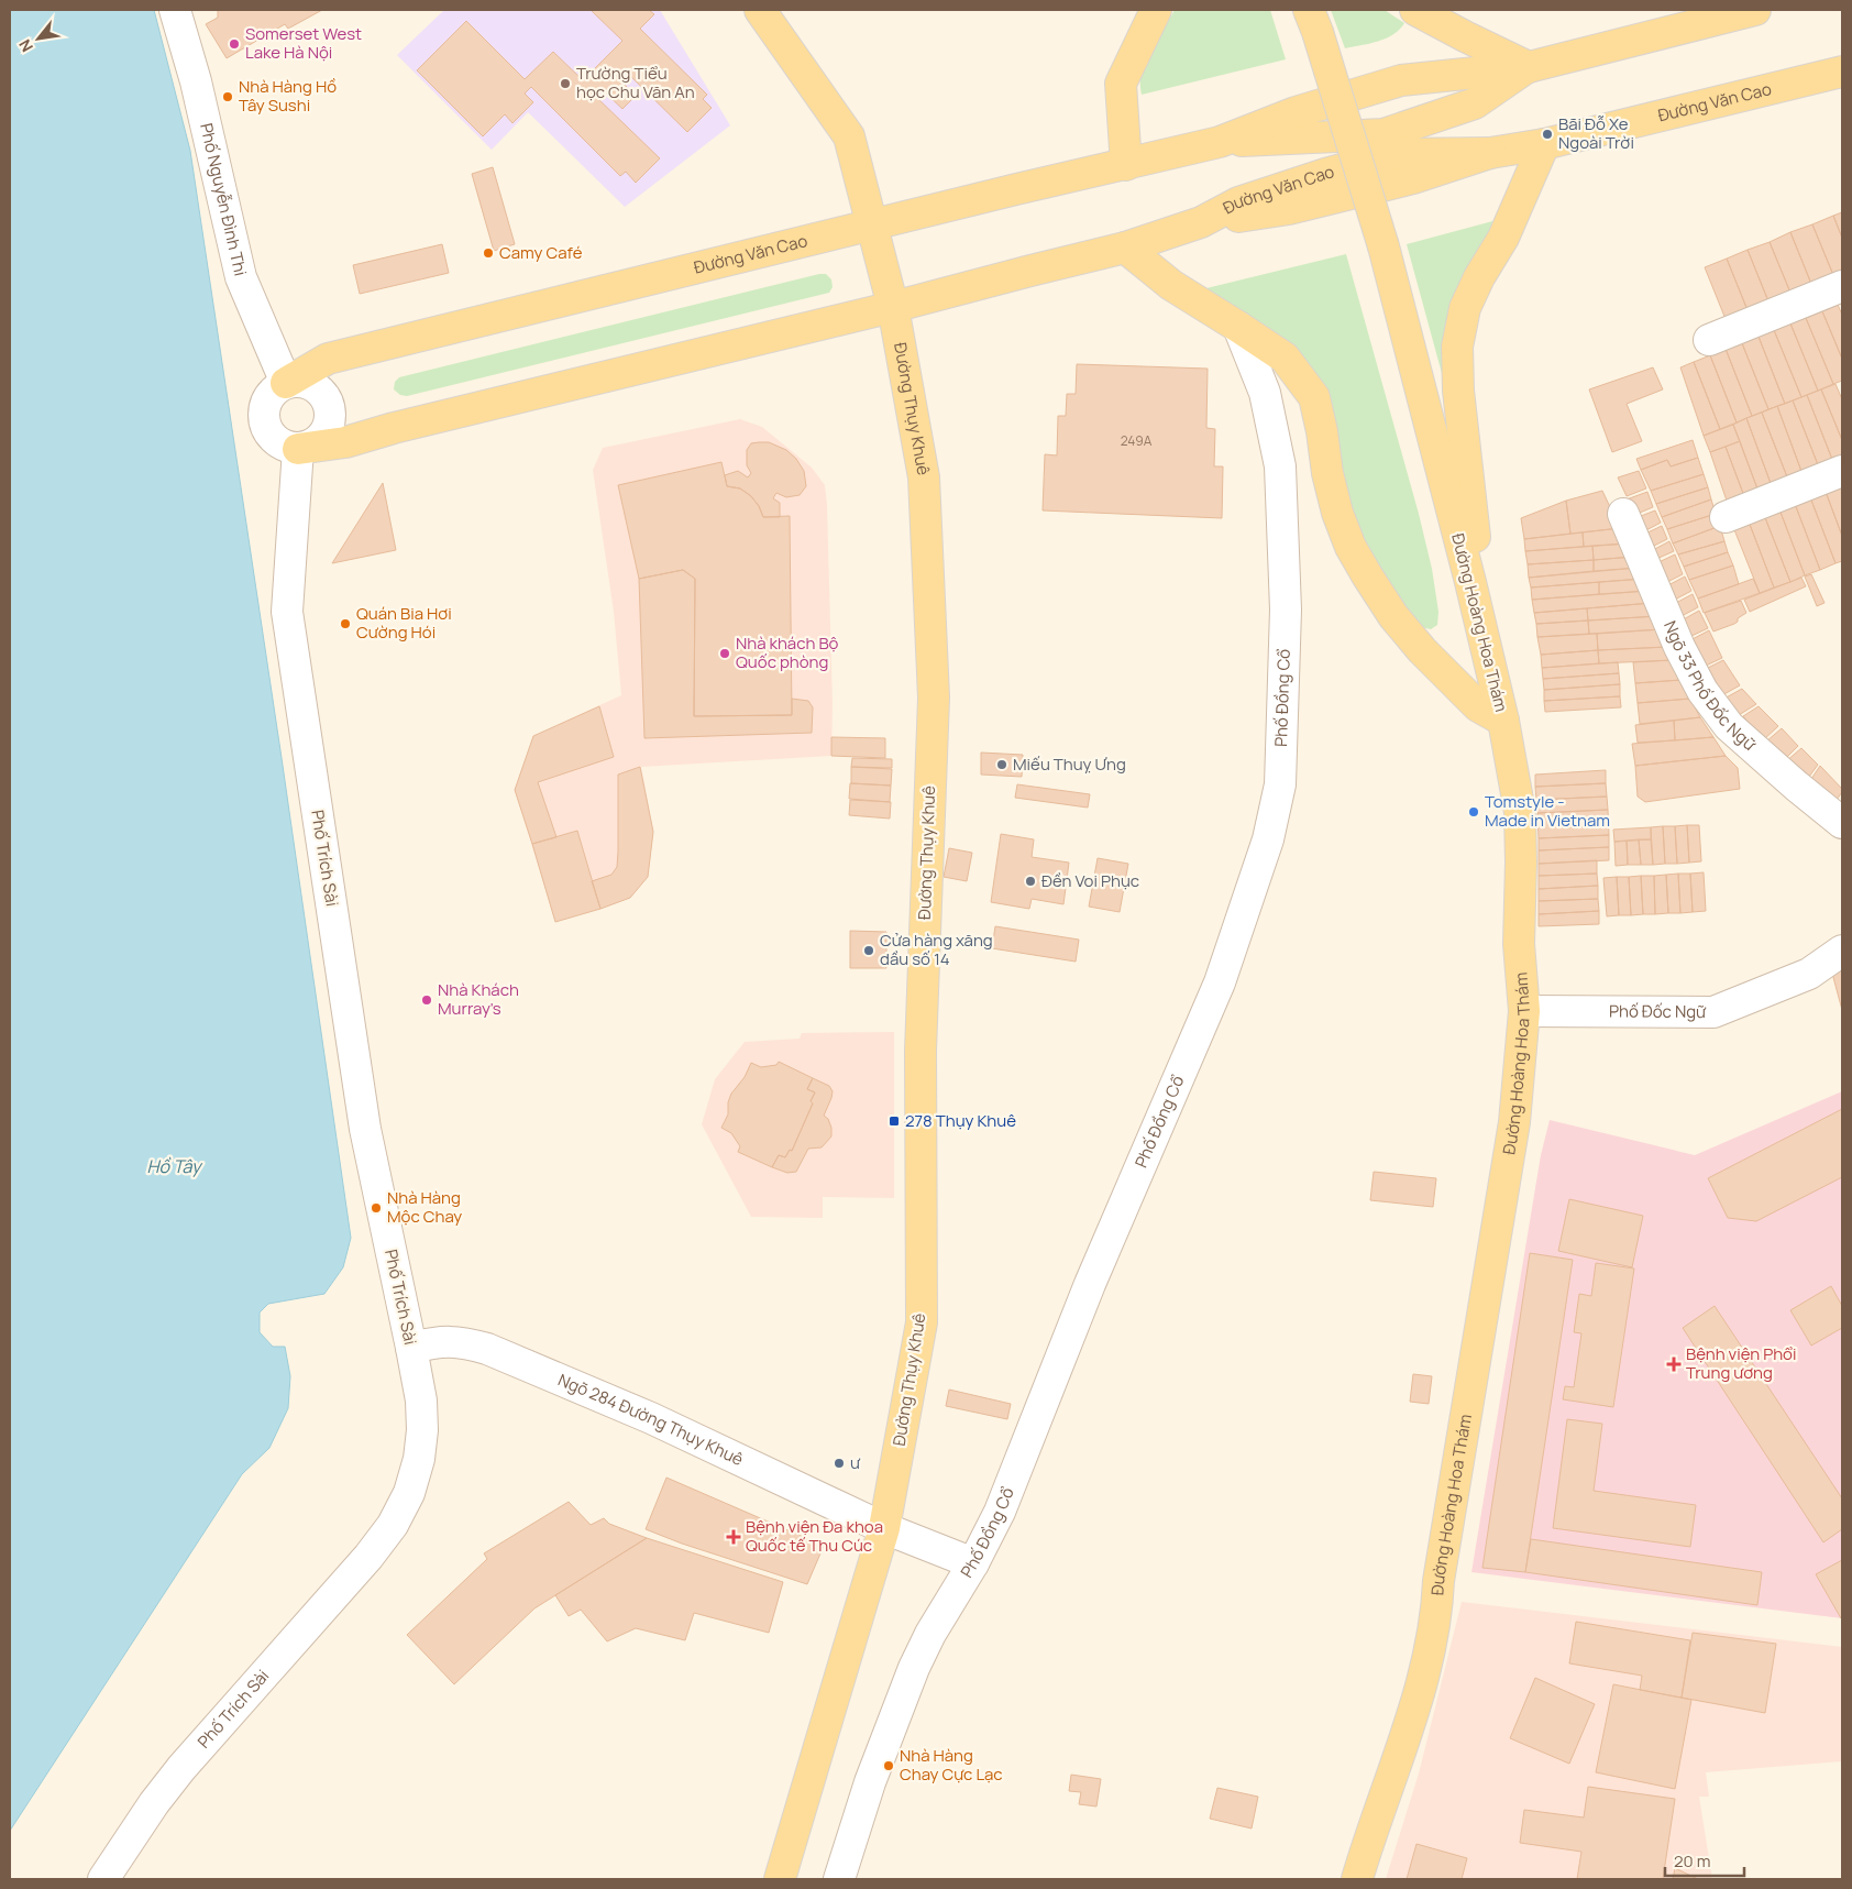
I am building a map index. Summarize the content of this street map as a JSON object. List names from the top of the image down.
{
  "streets": {
    "main road": ["Đường Văn Cao", "Đường Thụy Khuê", "Đường Hoàng Hoa Thám"],
    "street": [
      "Phố Nguyễn Đình Thi",
      "Ngõ 33 Phố Đốc Ngữ",
      "Phố Đồng Cổ",
      "Phố Trích Sài",
      "Phố Đốc Ngữ",
      "Ngõ 284 Đường Thụy Khuê"
    ]
  },
  "crossings": [
    ["Đường Văn Cao", "Phố Nguyễn Đình Thi"],
    ["Đường Văn Cao", "Đường Thụy Khuê"],
    ["Đường Văn Cao", "Phố Trích Sài"],
    ["Phố Nguyễn Đình Thi", "Phố Trích Sài"],
    ["Đường Thụy Khuê", "Ngõ 284 Đường Thụy Khuê"],
    ["Đường Hoàng Hoa Thám", "Phố Đốc Ngữ"],
    ["Phố Đồng Cổ", "Ngõ 284 Đường Thụy Khuê"],
    ["Phố Trích Sài", "Ngõ 284 Đường Thụy Khuê"]
  ],
  "water": ["Hồ Tây"],
  "places": {
    "other": [
      "Somerset West Lake Hà Nội",
      "Trường Tiểu học Chu Văn An",
      "Nhà Hàng Hồ Tây Sushi",
      "Bãi Đỗ Xe Ngoài Trời",
      "Camy Café",
      "Quán Bia Hơi Cường Hói",
      "Nhà khách Bộ Quốc phòng",
      "Miếu Thuỵ Ưng",
      "Tomstyle - Made in Vietnam",
      "Đền Voi Phục",
      "Cửa hàng xăng dầu số 14",
      "Nhà Khách Murray's",
      "Nhà Hàng Mộc Chay",
      "ư",
      "Nhà Hàng Chay Cực Lạc"
    ],
    "transit": ["278 Thụy Khuê"],
    "health": ["Bệnh viện Phổi Trung ương", "Bệnh viện Đa khoa Quốc tế Thu Cúc"]
  },
  "house_numbers": ["249A"],
  "scale_bar": "20 m",
  "north": "bottom left"
}
